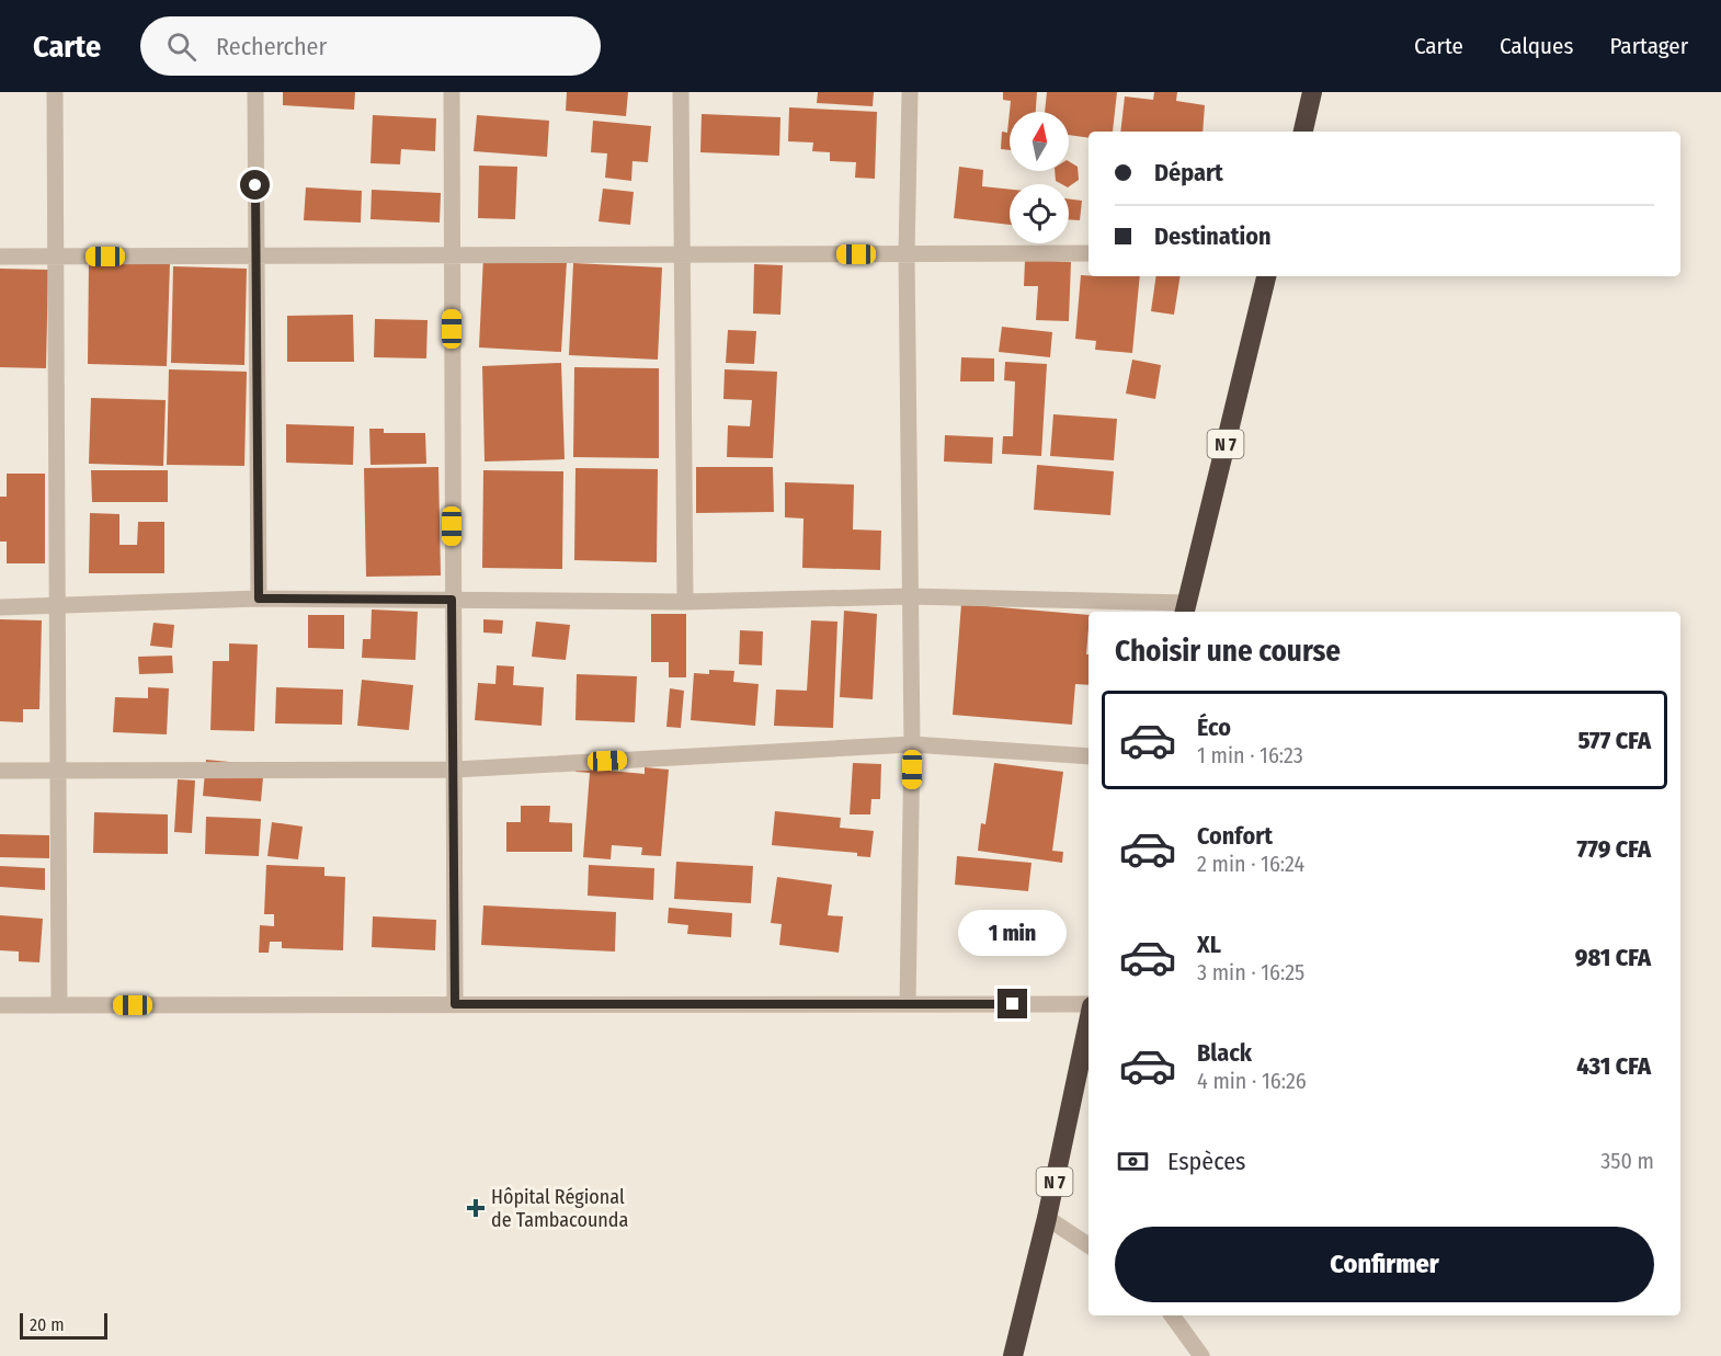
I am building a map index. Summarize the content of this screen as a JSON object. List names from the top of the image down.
{
  "streets": {
    "highway": ["N 7"]
  },
  "places": {
    "health": ["Hôpital Régional de Tambacounda"]
  },
  "scale_bar": "20 m",
  "north": "top",
  "page": {
    "header": "Carte",
    "search": "Rechercher",
    "nav": ["Carte", "Calques", "Partager"],
    "banner": ["Départ", "Destination"],
    "heading": "Choisir une course",
    "list": [
      {
        "name": "Éco",
        "note": "1 min · 16:23",
        "value": "577 CFA"
      },
      {
        "name": "Confort",
        "note": "2 min · 16:24",
        "value": "779 CFA"
      },
      {
        "name": "XL",
        "note": "3 min · 16:25",
        "value": "981 CFA"
      },
      {
        "name": "Black",
        "note": "4 min · 16:26",
        "value": "431 CFA"
      }
    ],
    "bubble": "1 min",
    "pay": ["Espèces", "350 m"],
    "buttons": "Confirmer",
    "scale": "20 m"
  }
}
